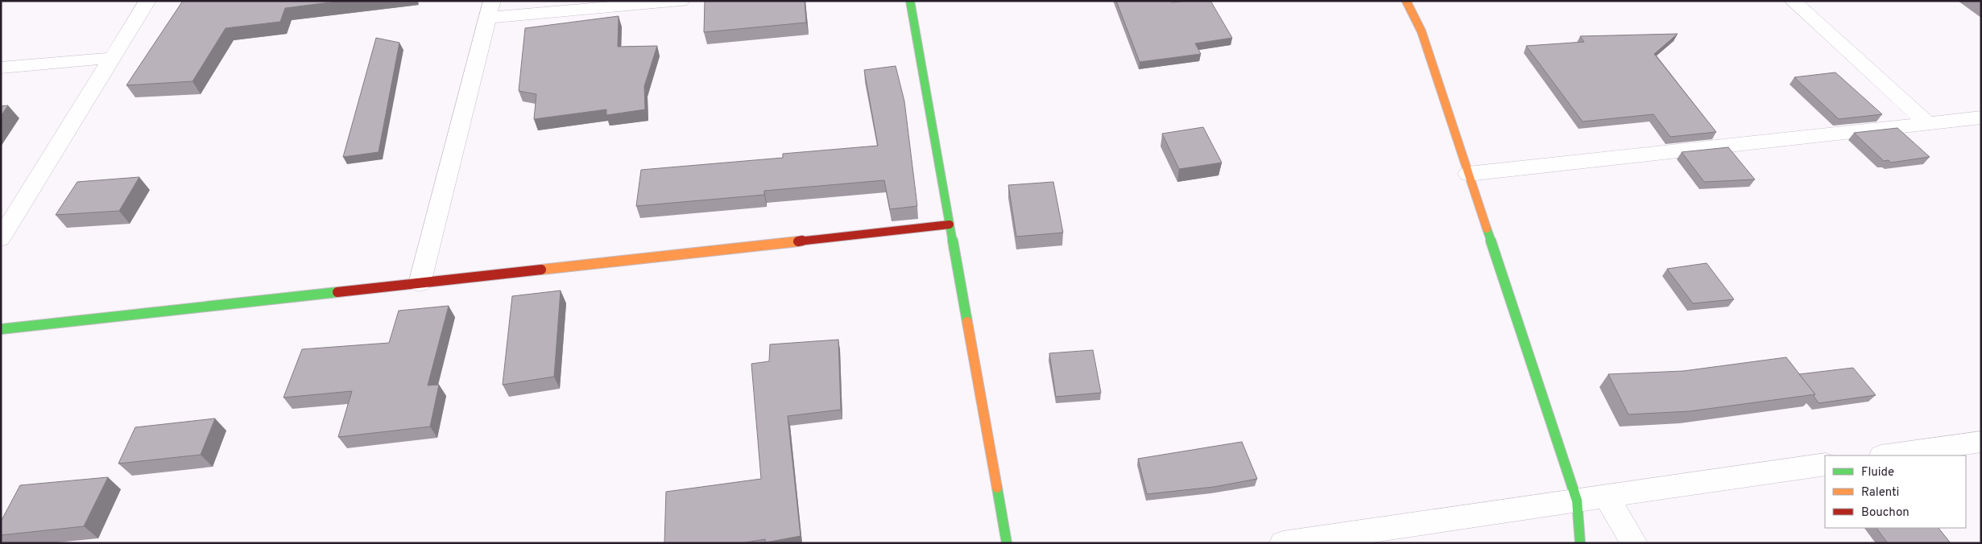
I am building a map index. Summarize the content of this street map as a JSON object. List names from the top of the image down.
{
  "legend": ["Fluide", "Ralenti", "Bouchon"]
}
